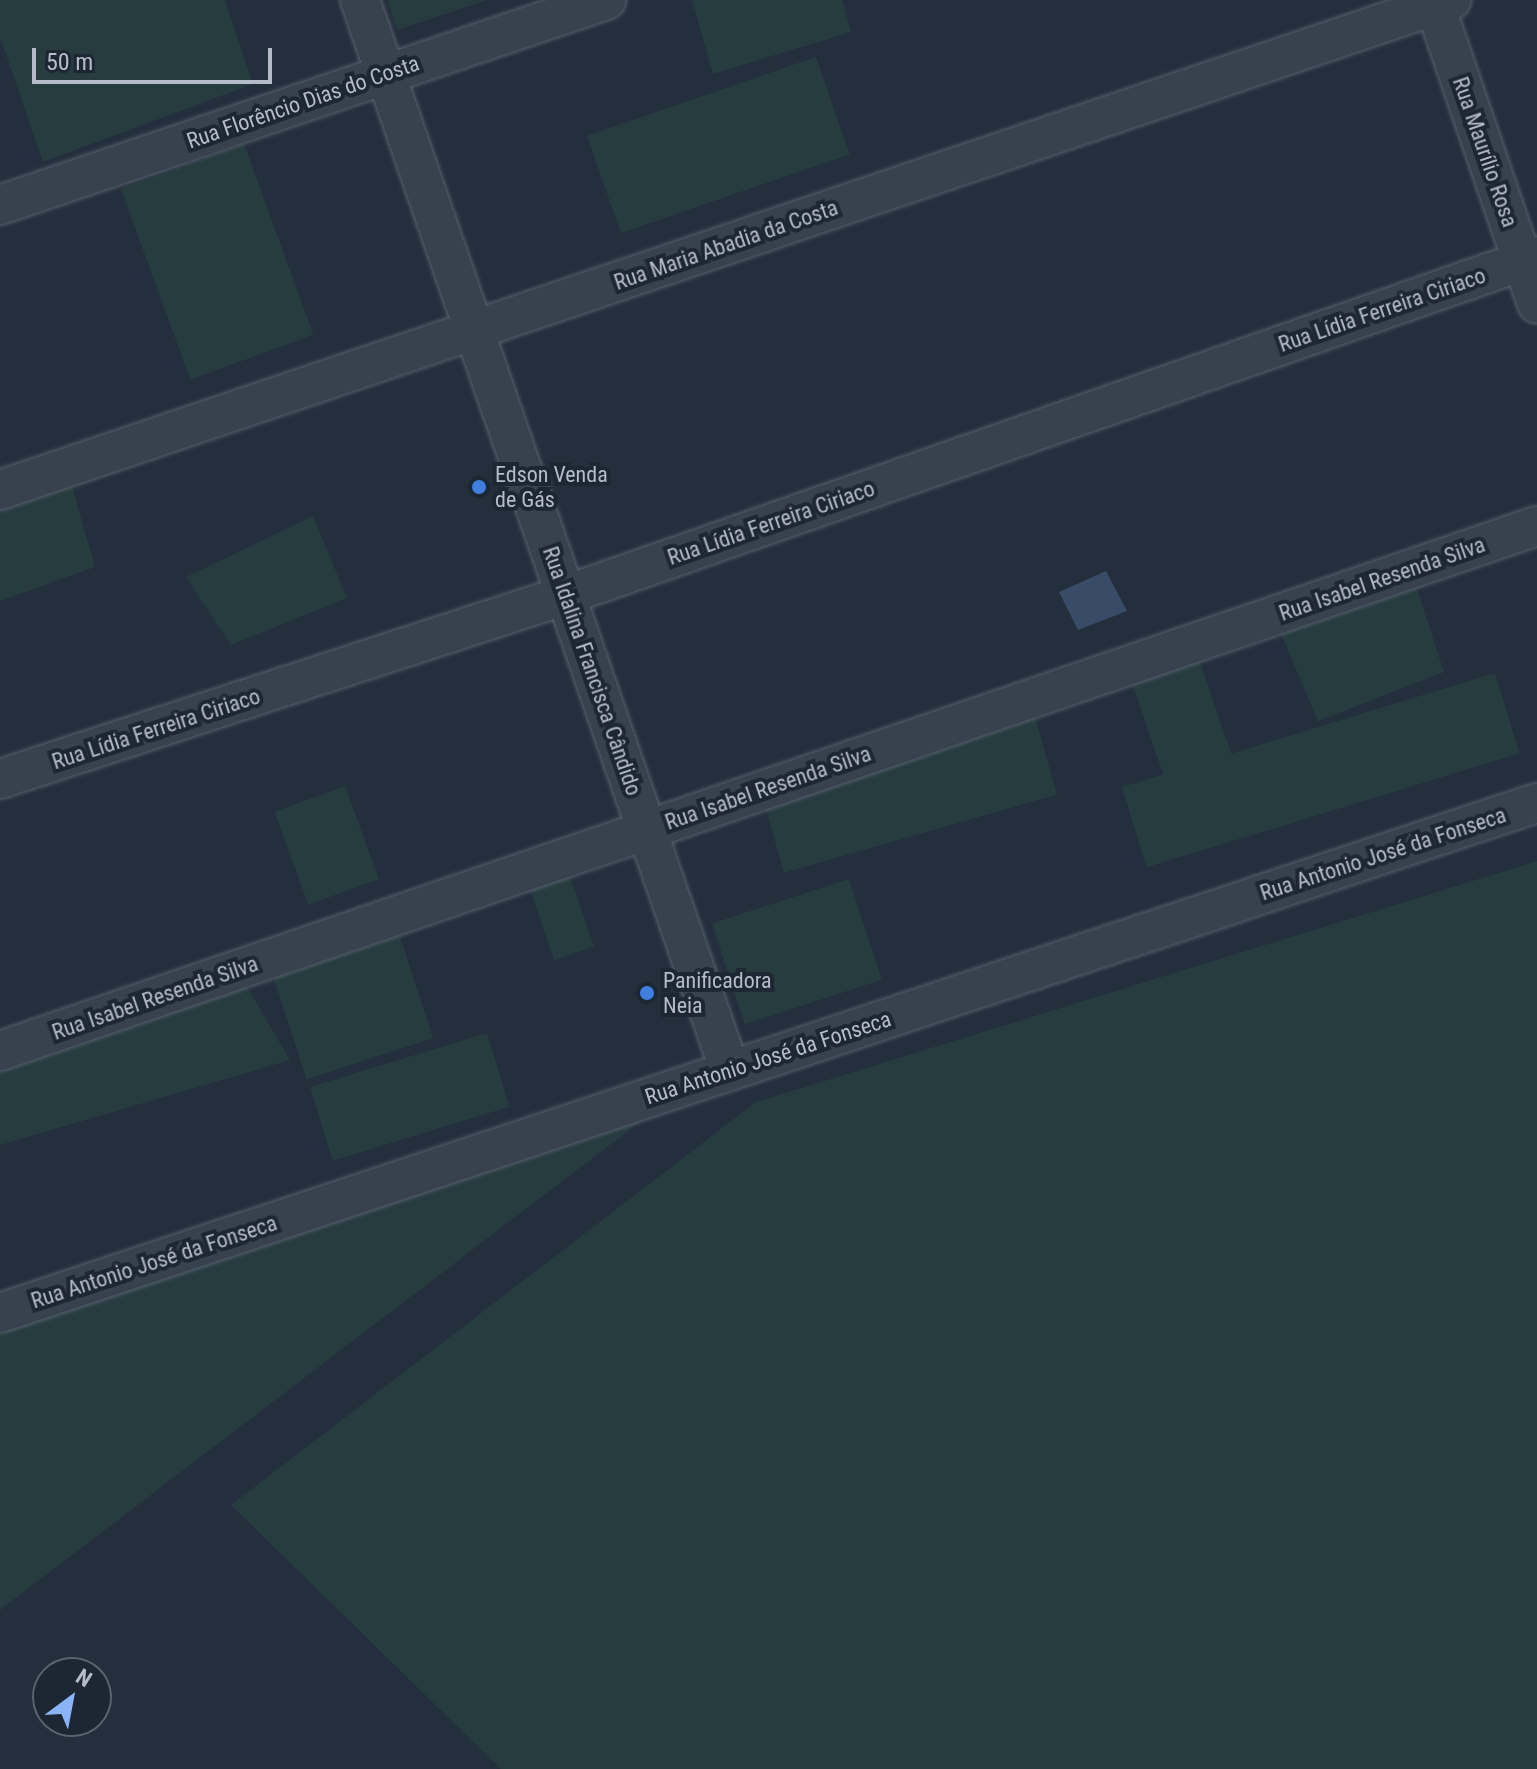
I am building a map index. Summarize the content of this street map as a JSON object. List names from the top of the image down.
{
  "streets": {
    "street": [
      "Rua Florêncio Dias do Costa",
      "Rua Maurílio Rosa",
      "Rua Maria Abadia da Costa",
      "Rua Lídia Ferreira Ciriaco",
      "Rua Isabel Resenda Silva",
      "Rua Idalina Francisca Cândido",
      "Rua Antonio José da Fonseca"
    ]
  },
  "crossings": [
    ["Rua Florêncio Dias do Costa", "Rua Idalina Francisca Cândido"],
    ["Rua Maurílio Rosa", "Rua Maria Abadia da Costa"],
    ["Rua Maurílio Rosa", "Rua Lídia Ferreira Ciriaco"],
    ["Rua Maria Abadia da Costa", "Rua Idalina Francisca Cândido"],
    ["Rua Lídia Ferreira Ciriaco", "Rua Idalina Francisca Cândido"],
    ["Rua Isabel Resenda Silva", "Rua Idalina Francisca Cândido"],
    ["Rua Idalina Francisca Cândido", "Rua Antonio José da Fonseca"]
  ],
  "places": ["Edson Venda de Gás", "Panificadora Neia"],
  "scale_bar": "50 m",
  "north": "top right"
}
